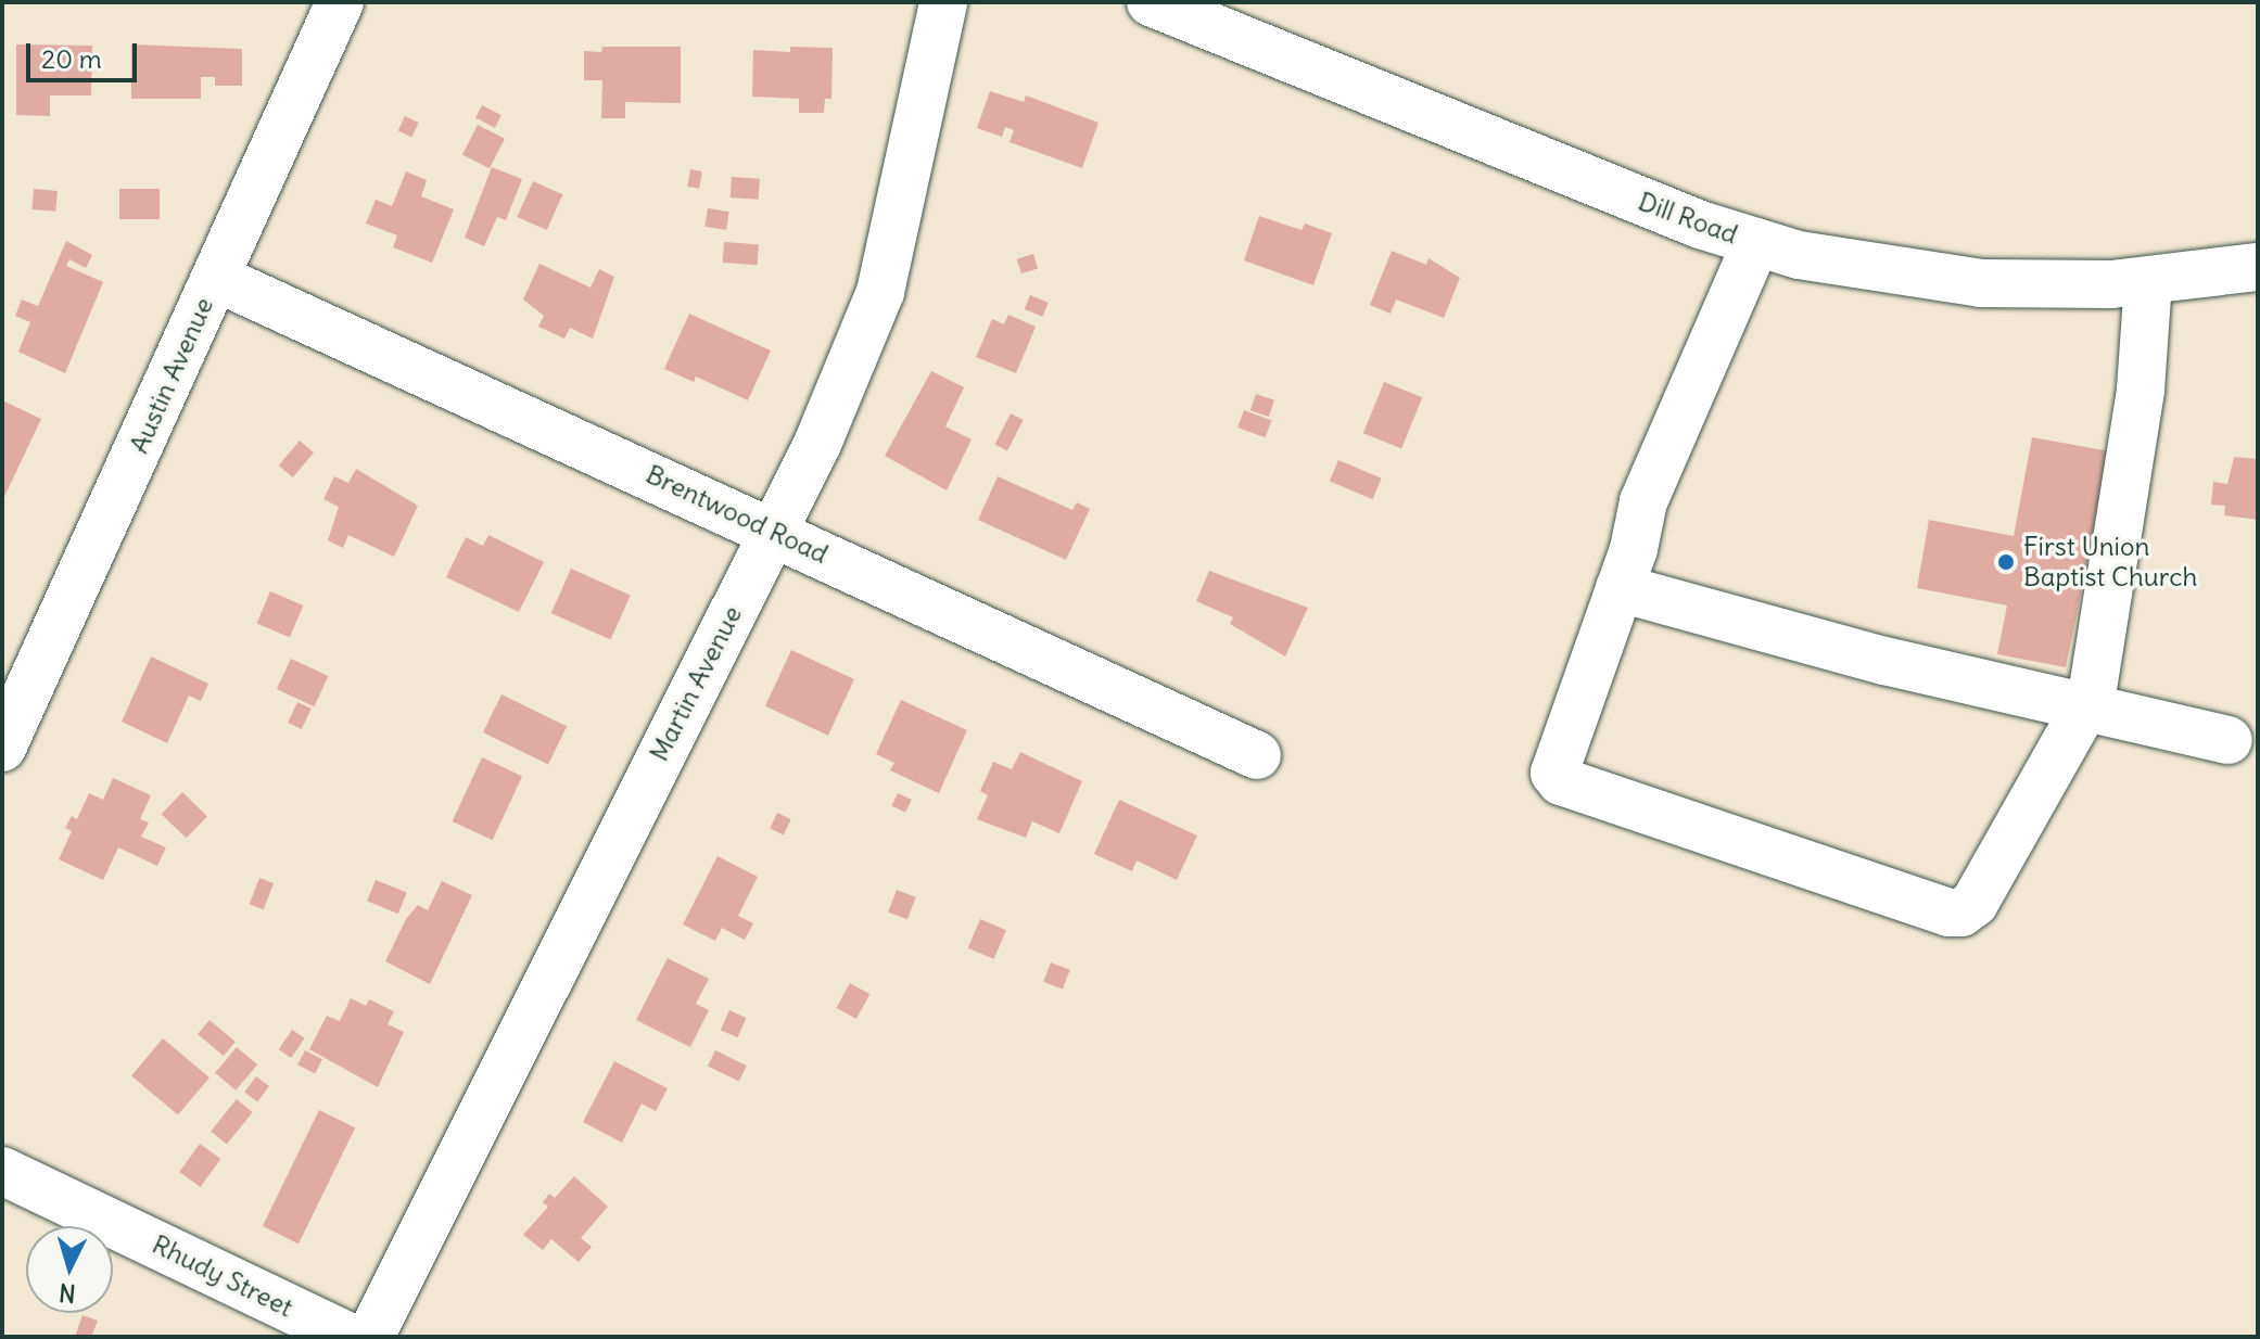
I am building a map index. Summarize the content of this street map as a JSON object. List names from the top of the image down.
{
  "streets": {
    "street": [
      "Dill Road",
      "Austin Avenue",
      "Brentwood Road",
      "Martin Avenue",
      "Rhudy Street"
    ]
  },
  "crossings": [
    ["Austin Avenue", "Brentwood Road"],
    ["Brentwood Road", "Martin Avenue"]
  ],
  "places": ["First Union Baptist Church"],
  "scale_bar": "20 m",
  "north": "bottom"
}
